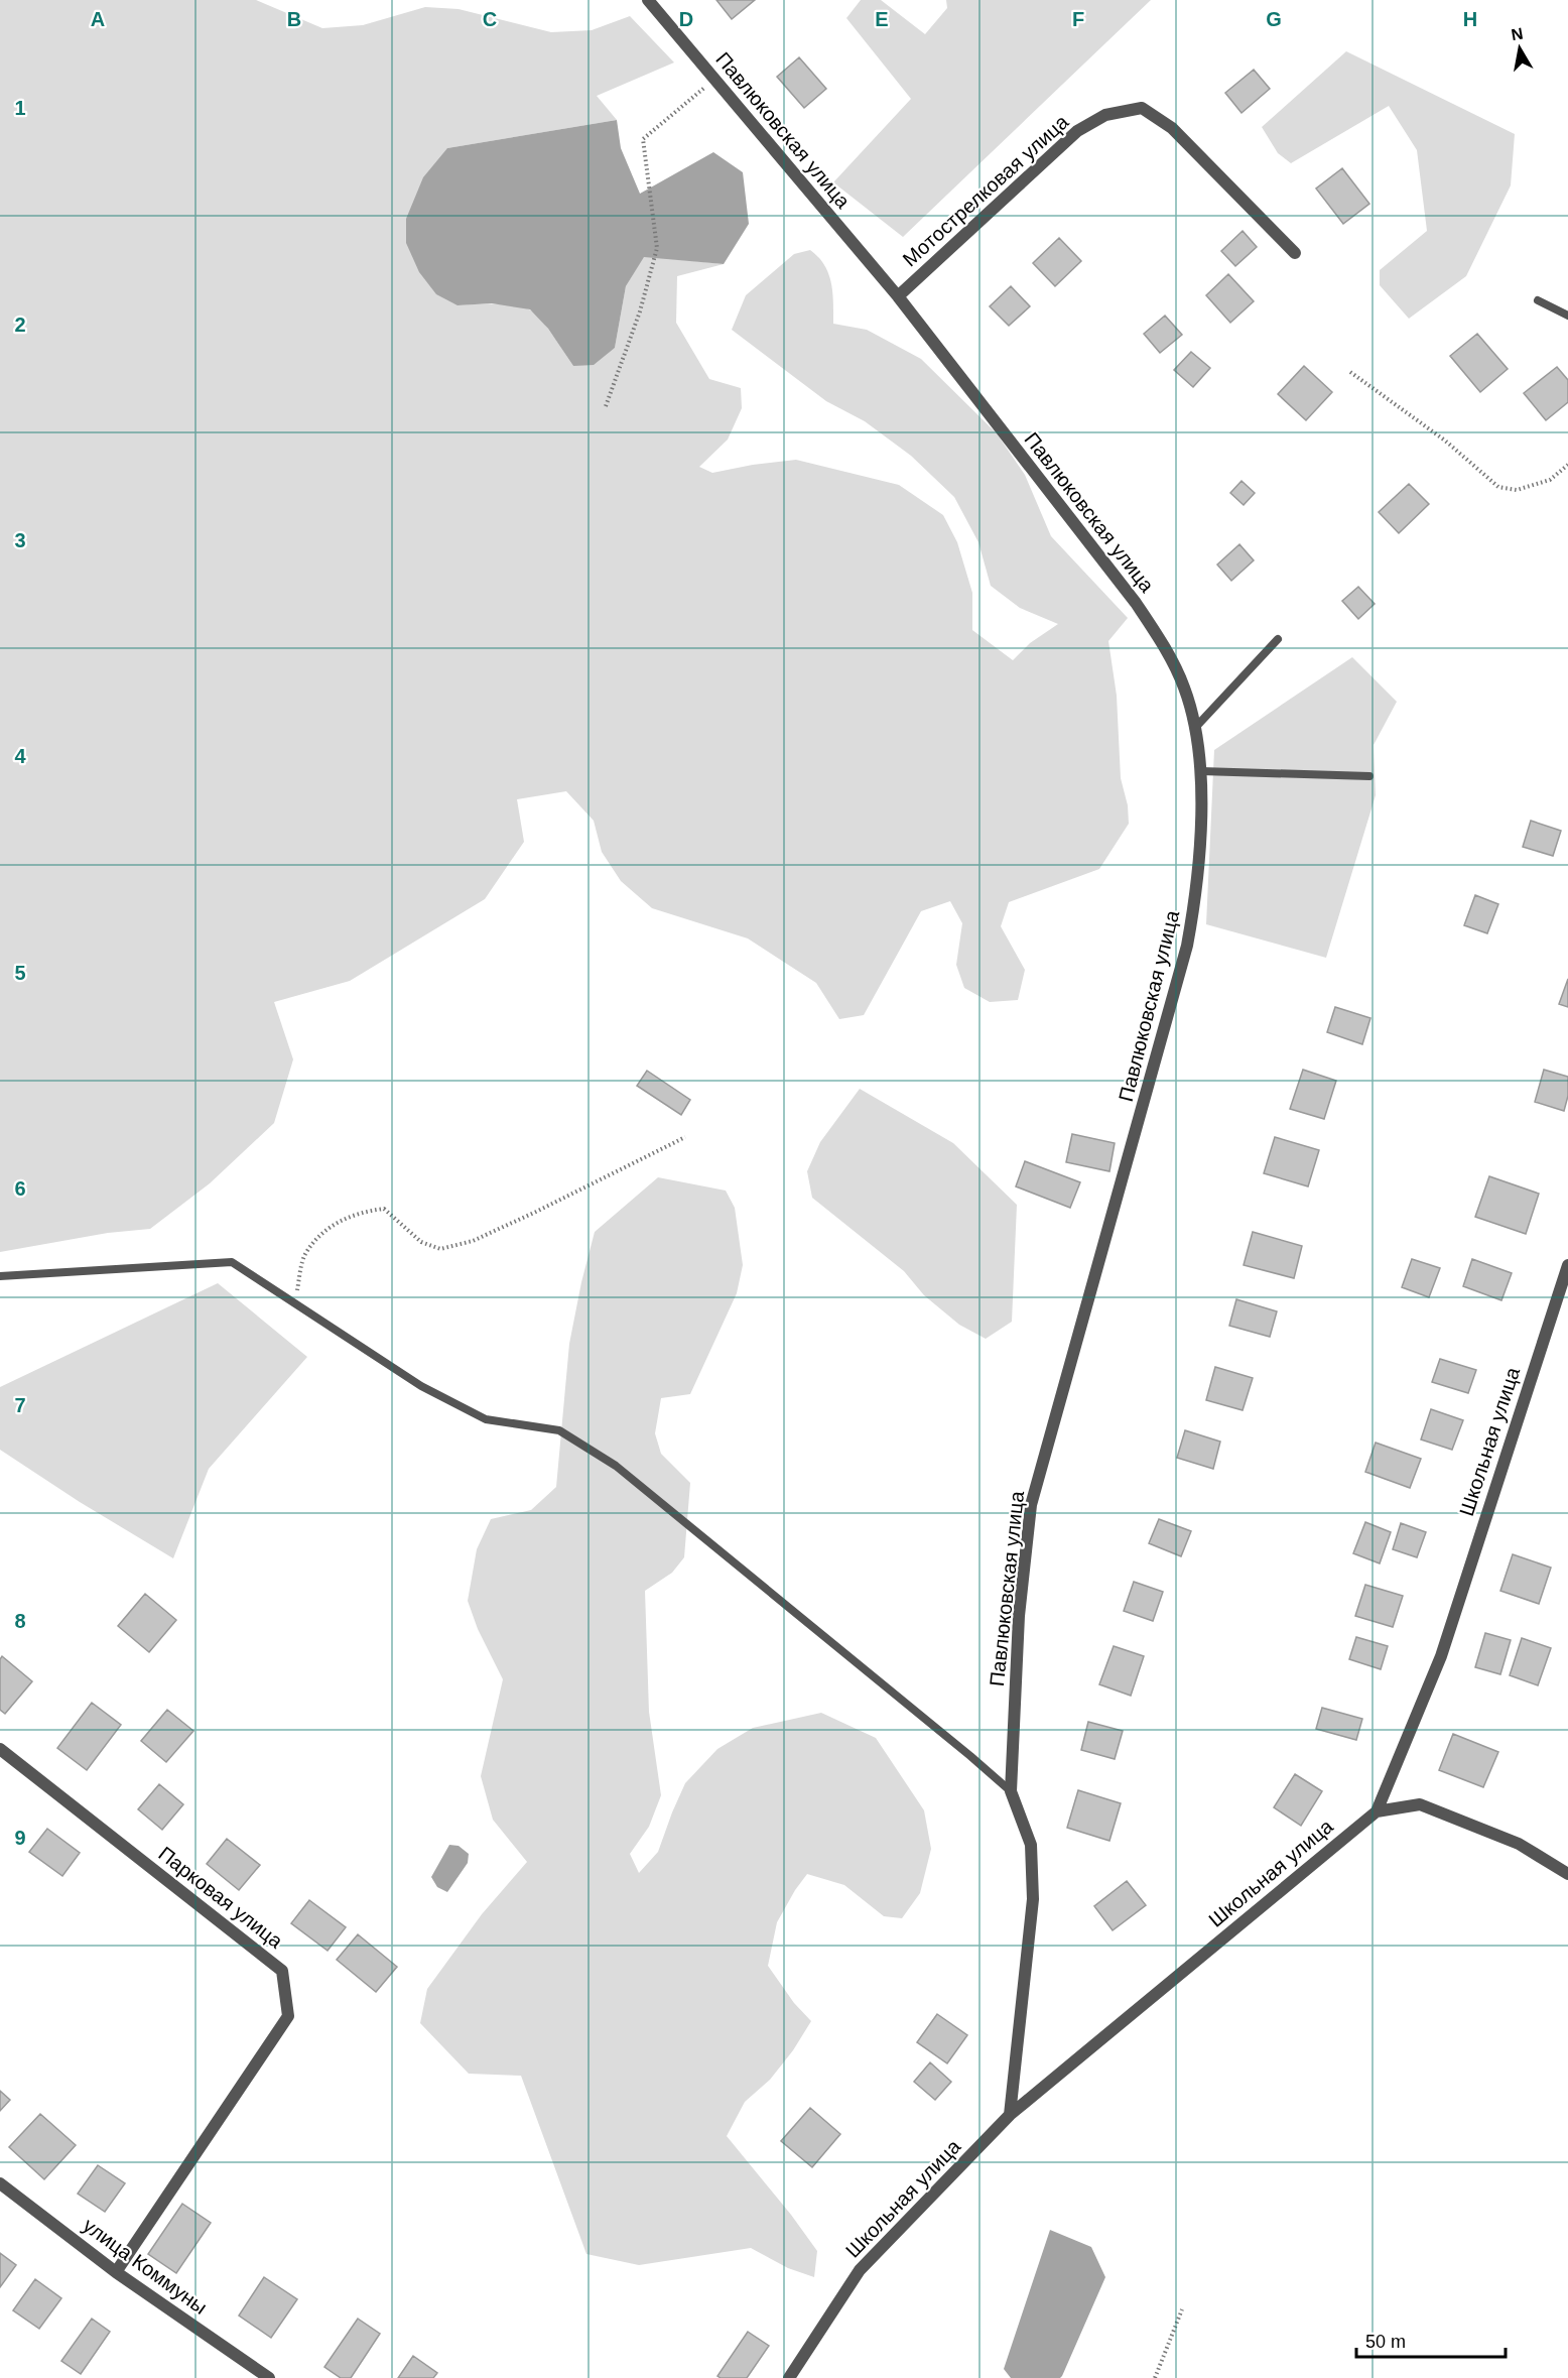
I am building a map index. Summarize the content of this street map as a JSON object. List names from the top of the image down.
{
  "streets": {
    "street": [
      "Павлюковская улица",
      "Мотострелковая улица",
      "Школьная улица",
      "Парковая улица",
      "улица Коммуны"
    ]
  },
  "crossings": [
    ["Павлюковская улица", "Мотострелковая улица"],
    ["Павлюковская улица", "Школьная улица"],
    ["Парковая улица", "улица Коммуны"]
  ],
  "scale_bar": "50 m",
  "north": "top",
  "grid": {
    "columns": [
      "A",
      "B",
      "C",
      "D",
      "E",
      "F",
      "G",
      "H"
    ],
    "rows": [
      "1",
      "2",
      "3",
      "4",
      "5",
      "6",
      "7",
      "8",
      "9"
    ]
  }
}
